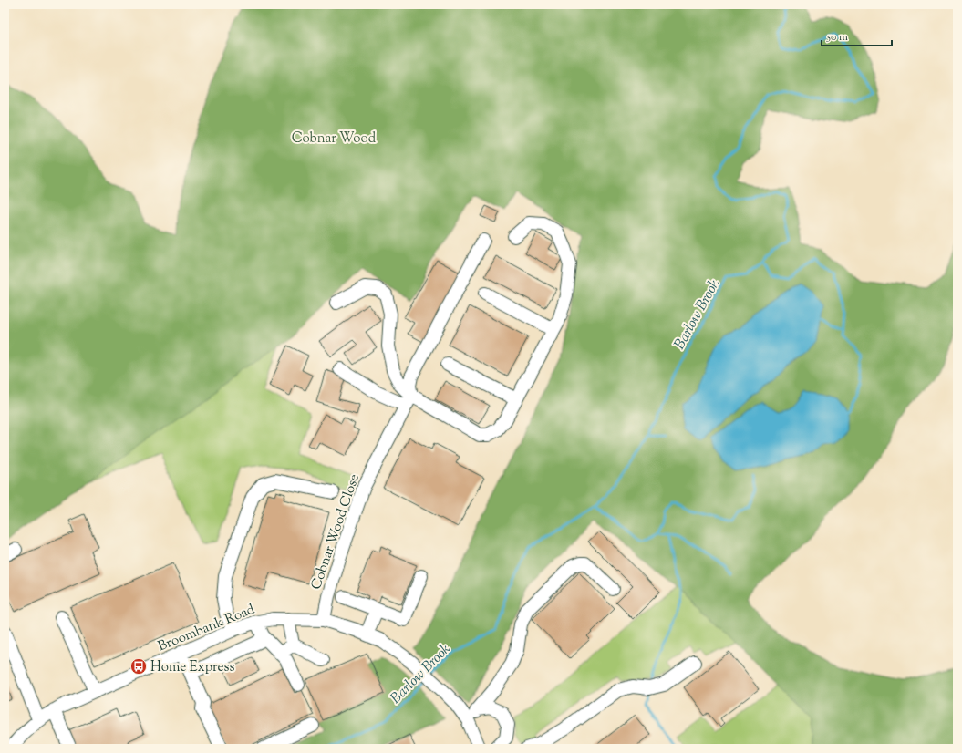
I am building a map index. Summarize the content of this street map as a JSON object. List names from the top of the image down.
{
  "streets": {
    "street": ["Cobnar Wood Close", "Broombank Road"]
  },
  "crossings": [
    ["Cobnar Wood Close", "Broombank Road"]
  ],
  "water": ["Barlow Brook"],
  "parks": ["Cobnar Wood"],
  "places": {
    "bus stop": ["Home Express"]
  },
  "scale_bar": "50 m"
}
